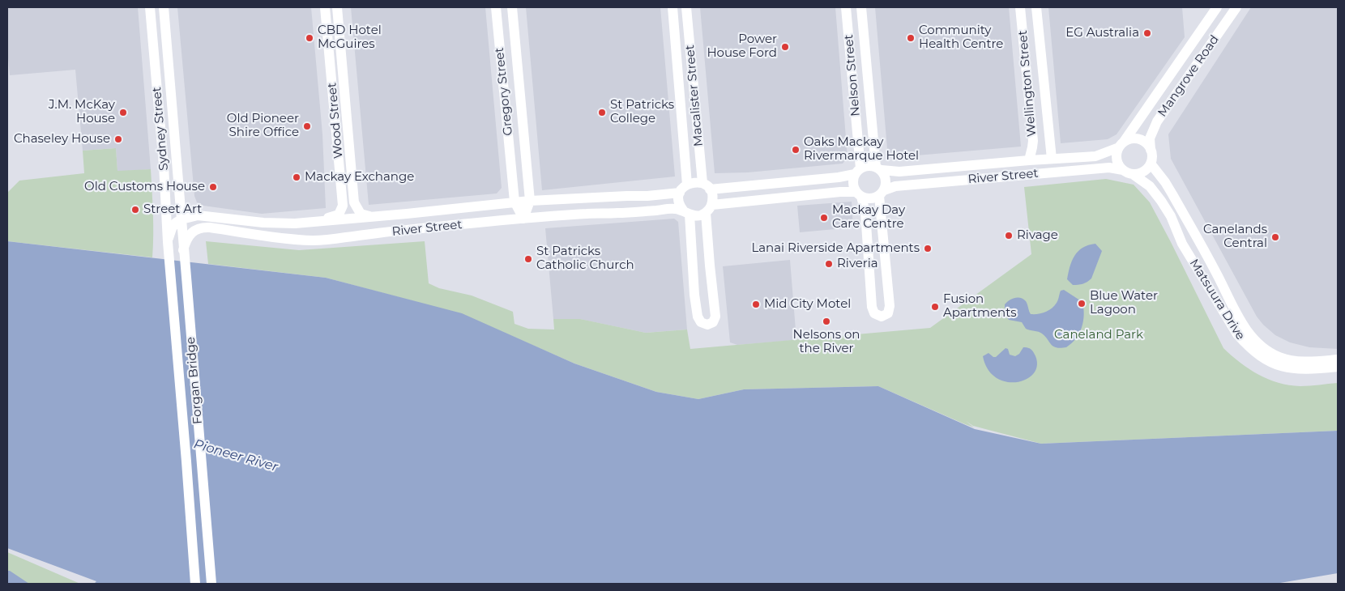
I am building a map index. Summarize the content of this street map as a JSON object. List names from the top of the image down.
{
  "streets": {
    "street": [
      "Nelson Street",
      "Mangrove Road",
      "Wellington Street",
      "Gregory Street",
      "Macalister Street",
      "Wood Street",
      "Sydney Street",
      "River Street",
      "Matsuura Drive",
      "Forgan Bridge"
    ]
  },
  "crossings": [
    ["Nelson Street", "River Street"],
    ["Mangrove Road", "River Street"],
    ["Mangrove Road", "Matsuura Drive"],
    ["Wellington Street", "River Street"],
    ["Gregory Street", "River Street"],
    ["Macalister Street", "River Street"],
    ["Wood Street", "River Street"],
    ["Sydney Street", "River Street"],
    ["Sydney Street", "Forgan Bridge"],
    ["River Street", "Matsuura Drive"],
    ["River Street", "Forgan Bridge"]
  ],
  "water": ["Pioneer River"],
  "parks": ["Caneland Park"],
  "places": [
    "EG Australia",
    "CBD Hotel McGuires",
    "Community Health Centre",
    "Power House Ford",
    "J.M. McKay House",
    "St Patricks College",
    "Old Pioneer Shire Office",
    "Chaseley House",
    "Oaks Mackay Rivermarque Hotel",
    "Mackay Exchange",
    "Old Customs House",
    "Street Art",
    "Mackay Day Care Centre",
    "Rivage",
    "Canelands Central",
    "Lanai Riverside Apartments",
    "St Patricks Catholic Church",
    "Riveria",
    "Blue Water Lagoon",
    "Mid City Motel",
    "Fusion Apartments",
    "Nelsons on the River"
  ]
}
